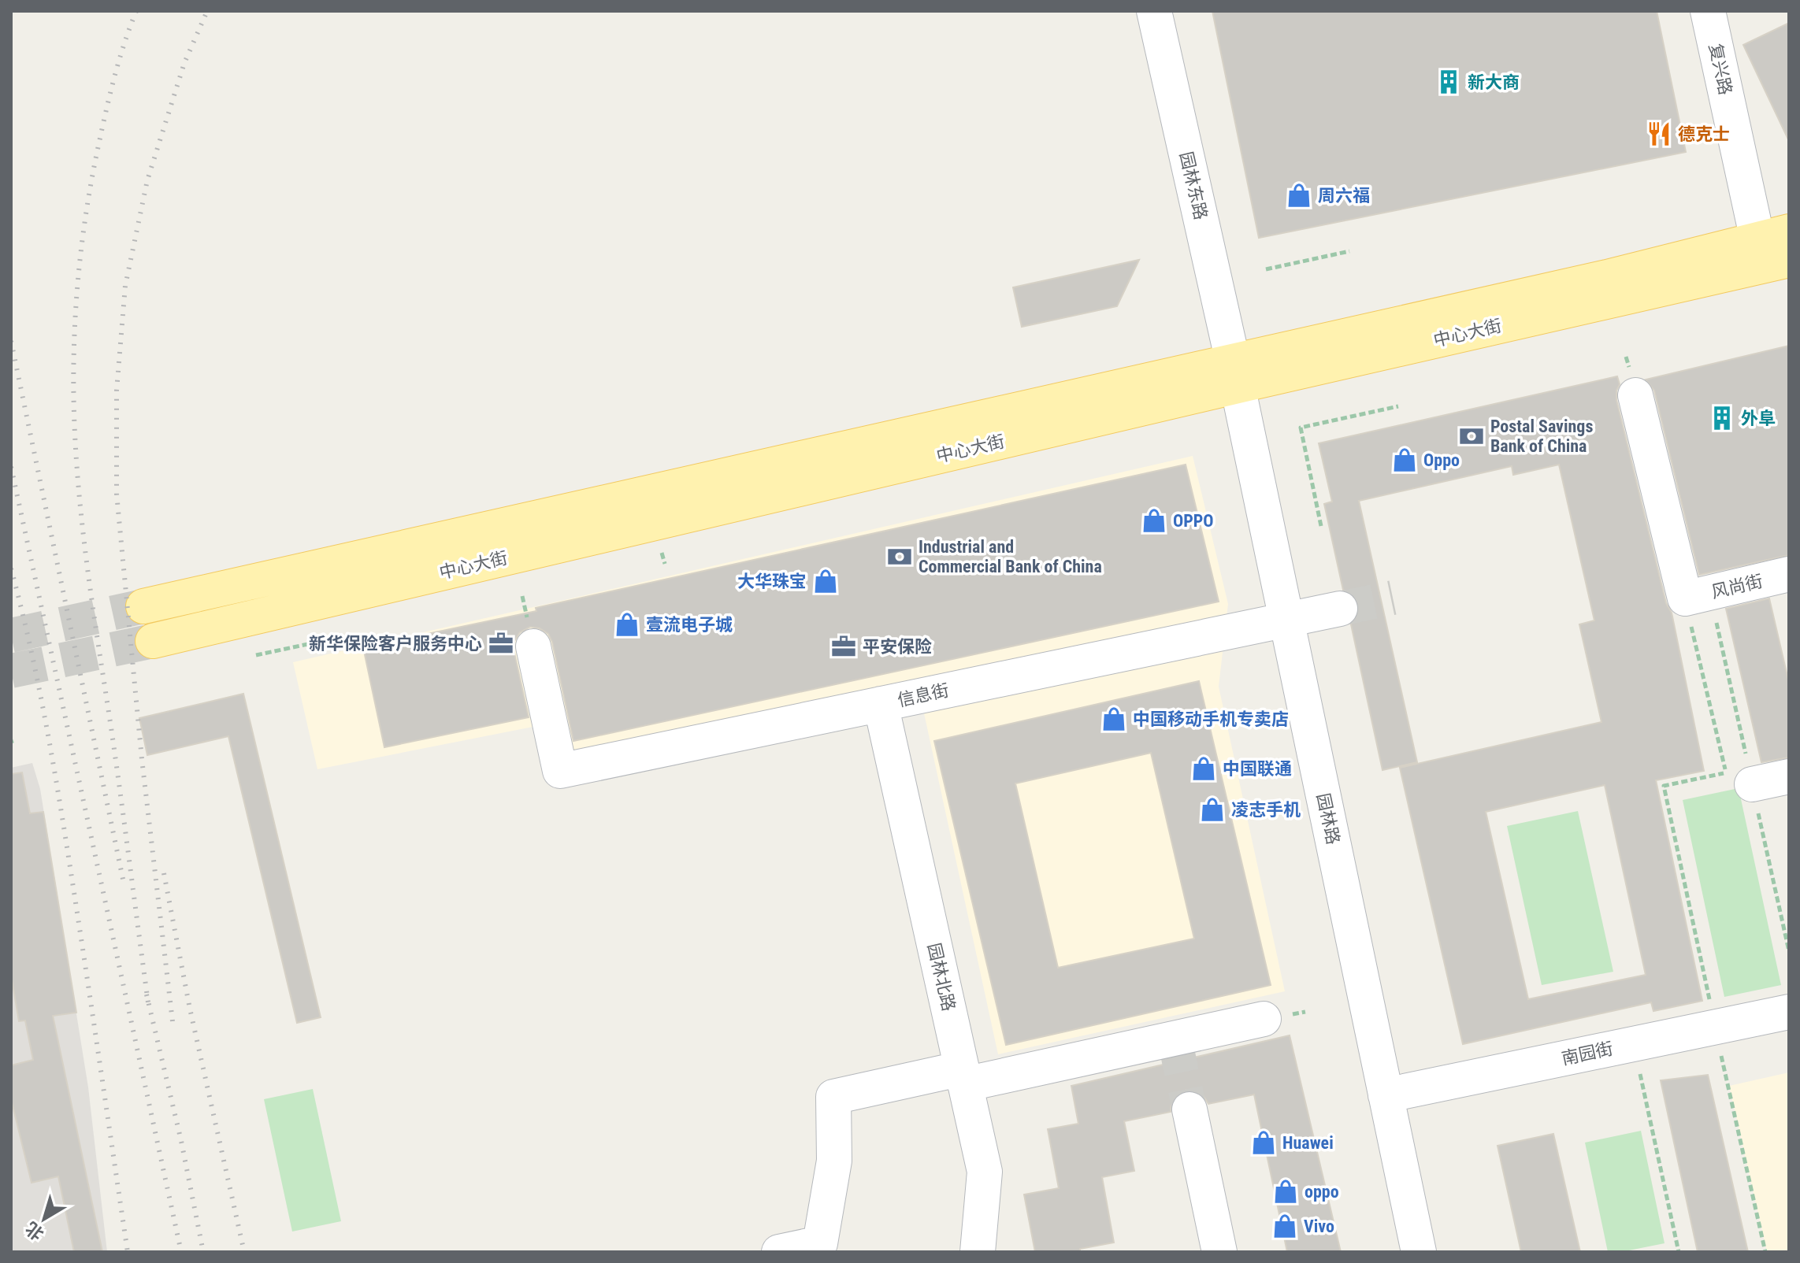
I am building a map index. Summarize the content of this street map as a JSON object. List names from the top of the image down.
{
  "streets": {
    "main road": ["中心大街"],
    "street": [
      "复兴路",
      "园林东路",
      "风尚街",
      "信息街",
      "园林路",
      "园林北路",
      "南园街"
    ]
  },
  "crossings": [
    ["复兴路", "中心大街"],
    ["园林东路", "中心大街"],
    ["园林东路", "园林路"],
    ["中心大街", "园林路"],
    ["信息街", "园林路"],
    ["信息街", "园林北路"],
    ["园林路", "南园街"]
  ],
  "places": {
    "building": ["新大商", "外阜"],
    "restaurant": ["德克士"],
    "shop": [
      "周六福",
      "Oppo",
      "OPPO",
      "大华珠宝",
      "壹流电子城",
      "中国移动手机专卖店",
      "中国联通",
      "凌志手机",
      "Huawei",
      "oppo",
      "Vivo"
    ],
    "bank": ["Postal Savings Bank of China", "Industrial and Commercial Bank of China"],
    "office": ["新华保险客户服务中心", "平安保险"]
  },
  "north": "bottom left"
}
